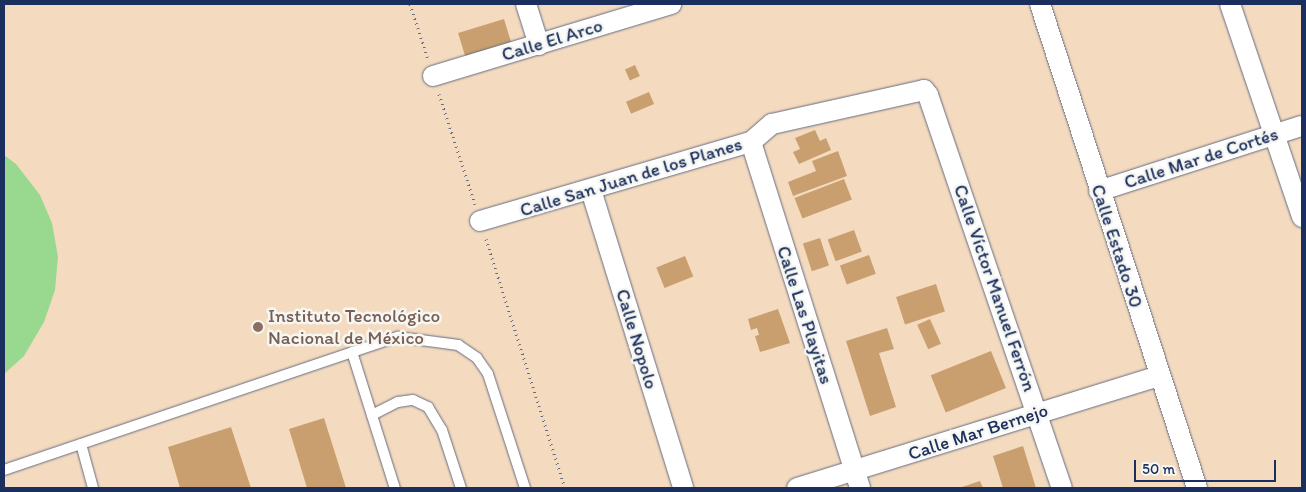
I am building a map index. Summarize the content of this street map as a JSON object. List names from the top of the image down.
{
  "streets": {
    "street": [
      "Calle El Arco",
      "Calle Mar de Cortés",
      "Calle San Juan de los Planes",
      "Calle Estado 30",
      "Calle Víctor Manuel Ferrón",
      "Calle Las Playitas",
      "Calle Nopolo",
      "Calle Mar Bernejo"
    ]
  },
  "crossings": [
    ["Calle Mar de Cortés", "Calle Estado 30"],
    ["Calle San Juan de los Planes", "Calle Víctor Manuel Ferrón"],
    ["Calle San Juan de los Planes", "Calle Las Playitas"],
    ["Calle San Juan de los Planes", "Calle Nopolo"],
    ["Calle Estado 30", "Calle Mar Bernejo"],
    ["Calle Víctor Manuel Ferrón", "Calle Mar Bernejo"],
    ["Calle Las Playitas", "Calle Mar Bernejo"]
  ],
  "places": ["Instituto Tecnológico Nacional de México"],
  "scale_bar": "50 m"
}
